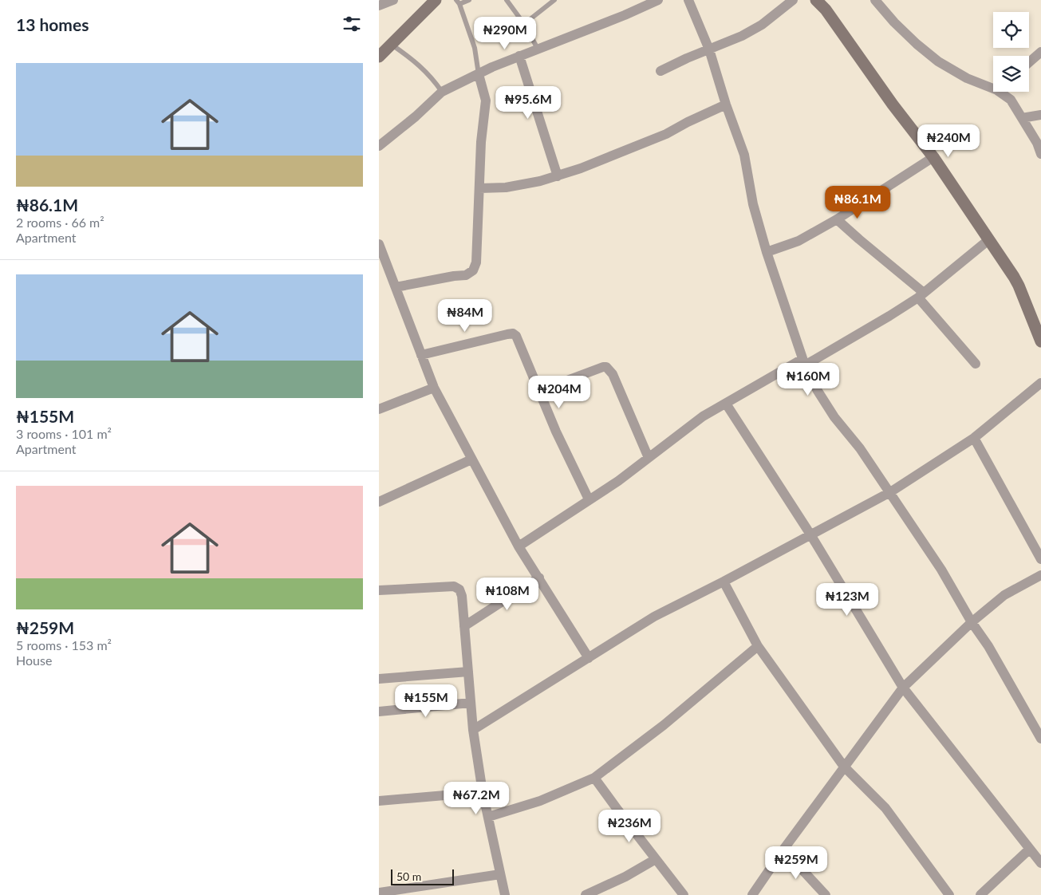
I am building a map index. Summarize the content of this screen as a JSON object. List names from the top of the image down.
{
  "scale_bar": "50 m",
  "page": {
    "heading": "13 homes",
    "price": [
      "₦290M",
      "₦95.6M",
      "₦240M",
      "₦86.1M",
      "₦84M",
      "₦160M",
      "₦204M",
      "₦108M",
      "₦123M",
      "₦155M",
      "₦67.2M",
      "₦236M",
      "₦259M"
    ],
    "list": [
      {
        "name": "₦86.1M",
        "note": "2 rooms · 66 m² · Apartment"
      },
      {
        "name": "₦155M",
        "note": "3 rooms · 101 m² · Apartment"
      },
      {
        "name": "₦259M",
        "note": "5 rooms · 153 m² · House"
      }
    ],
    "scale": "50 m"
  }
}
